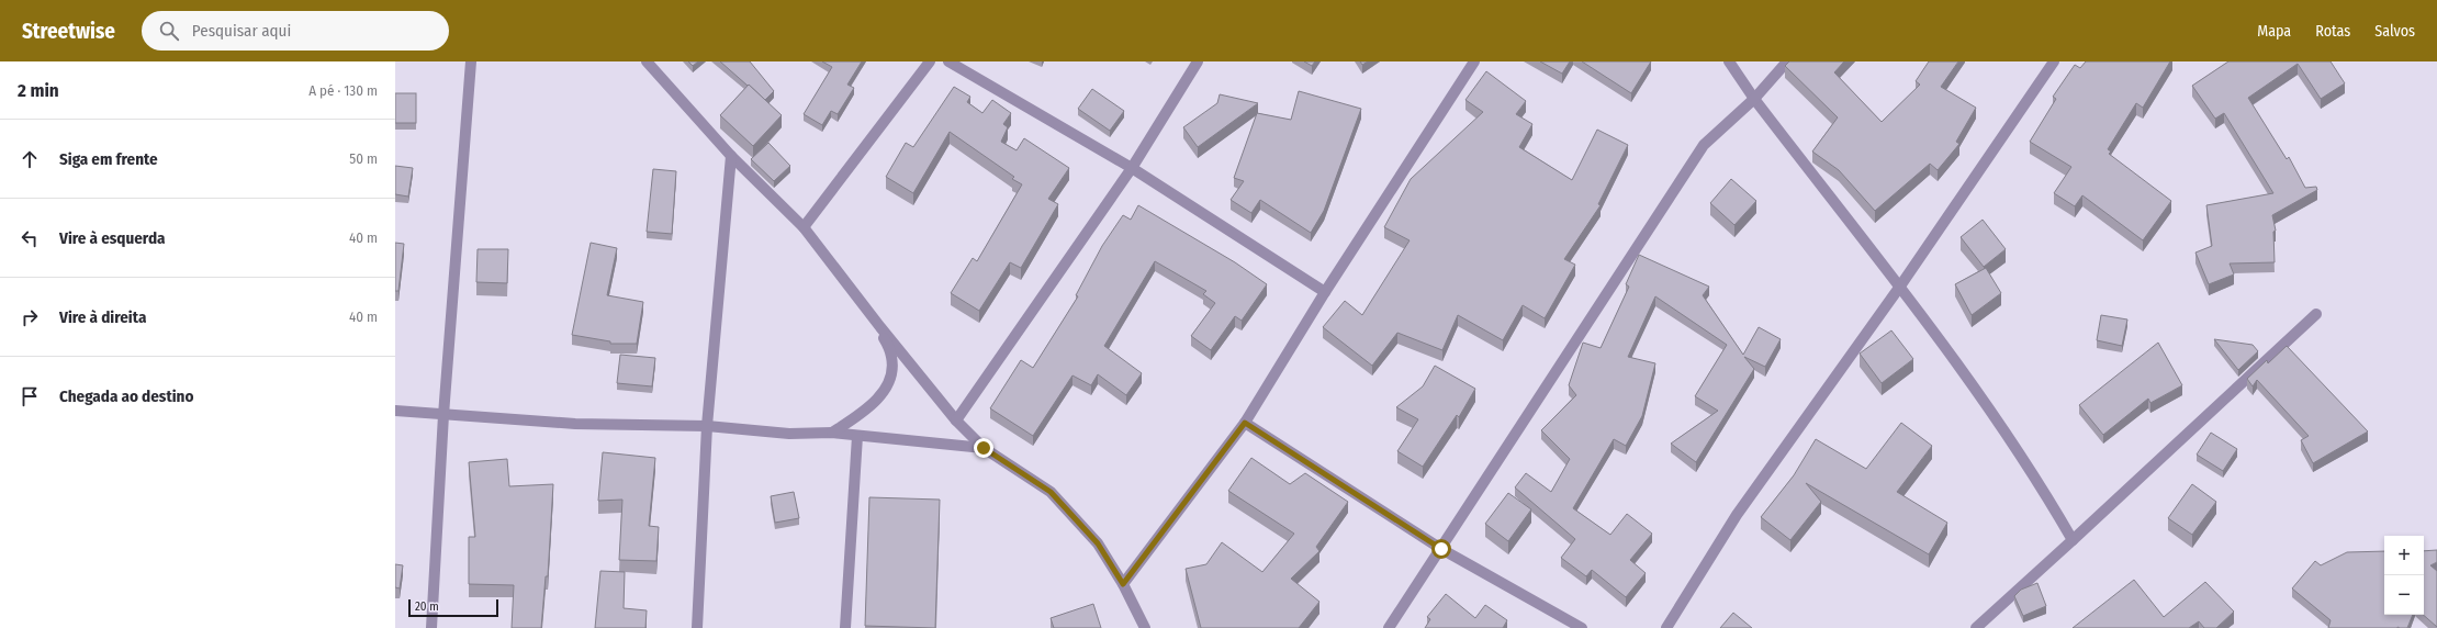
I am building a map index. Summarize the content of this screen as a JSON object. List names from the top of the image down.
{
  "scale_bar": "20 m",
  "page": {
    "header": "Streetwise",
    "search": "Pesquisar aqui",
    "nav": ["Mapa", "Rotas", "Salvos"],
    "heading": ["2 min", "A pé · 130 m"],
    "list": [
      ["Siga em frente", "50 m"],
      ["Vire à esquerda", "40 m"],
      ["Vire à direita", "40 m"],
      "Chegada ao destino"
    ],
    "map_buttons": ["+", "−"],
    "scale": "20 m"
  }
}
